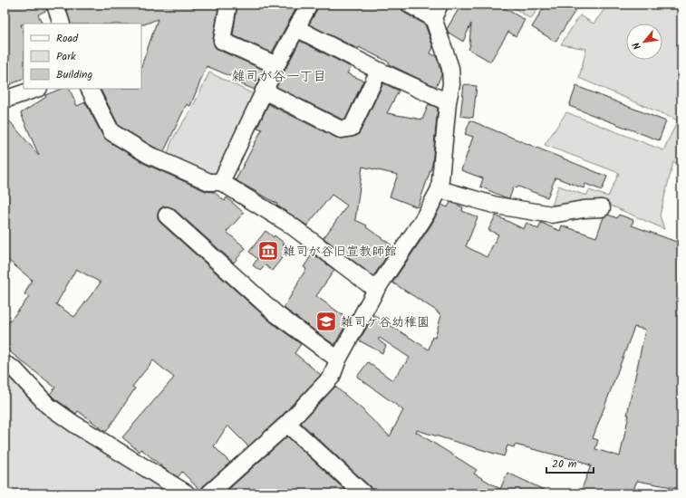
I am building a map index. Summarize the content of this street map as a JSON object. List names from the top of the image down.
{
  "districts": ["雑司が谷一丁目"],
  "places": {
    "museum": ["雑司が谷旧宣教師館"],
    "school or university": ["雑司ケ谷幼稚園"]
  },
  "legend": ["Road", "Park", "Building"],
  "scale_bar": "20 m",
  "north": "bottom left"
}
